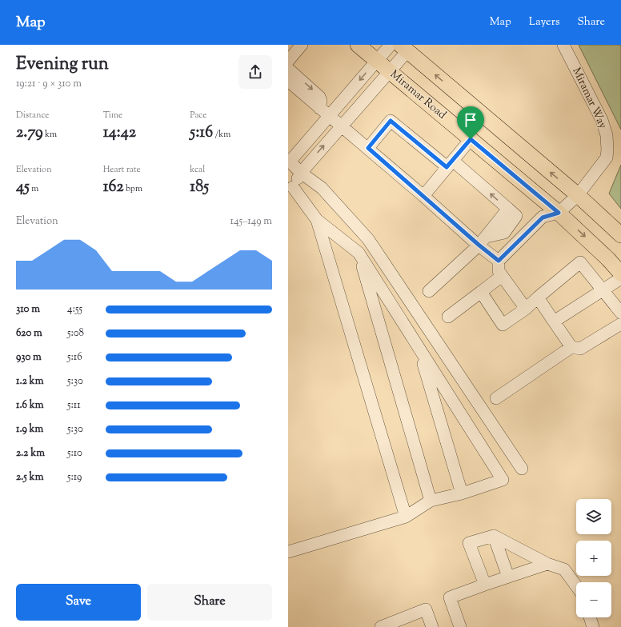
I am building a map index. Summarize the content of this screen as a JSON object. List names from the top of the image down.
{
  "streets": {
    "main road": ["Miramar Road"],
    "street": ["Miramar Way"]
  },
  "crossings": [
    ["Miramar Road", "Miramar Way"]
  ],
  "page": {
    "header": "Map",
    "nav": ["Map", "Layers", "Share"],
    "heading": ["Evening run", "19:21 · 9 × 310 m"],
    "stats": [
      ["Distance", "2.79 km"],
      ["Time", "14:42"],
      ["Pace", "5:16 /km"],
      ["Elevation", "45 m"],
      ["Heart rate", "162 bpm"],
      ["kcal", "185"]
    ],
    "chart": ["Elevation", "145–149 m"],
    "list": [
      {
        "name": "310 m",
        "note": "4:55"
      },
      {
        "name": "620 m",
        "note": "5:08"
      },
      {
        "name": "930 m",
        "note": "5:16"
      },
      {
        "name": "1.2 km",
        "note": "5:30"
      },
      {
        "name": "1.6 km",
        "note": "5:11"
      },
      {
        "name": "1.9 km",
        "note": "5:30"
      },
      {
        "name": "2.2 km",
        "note": "5:10"
      },
      {
        "name": "2.5 km",
        "note": "5:19"
      }
    ],
    "map_buttons": ["+", "−"],
    "buttons": ["Save", "Share"]
  }
}
